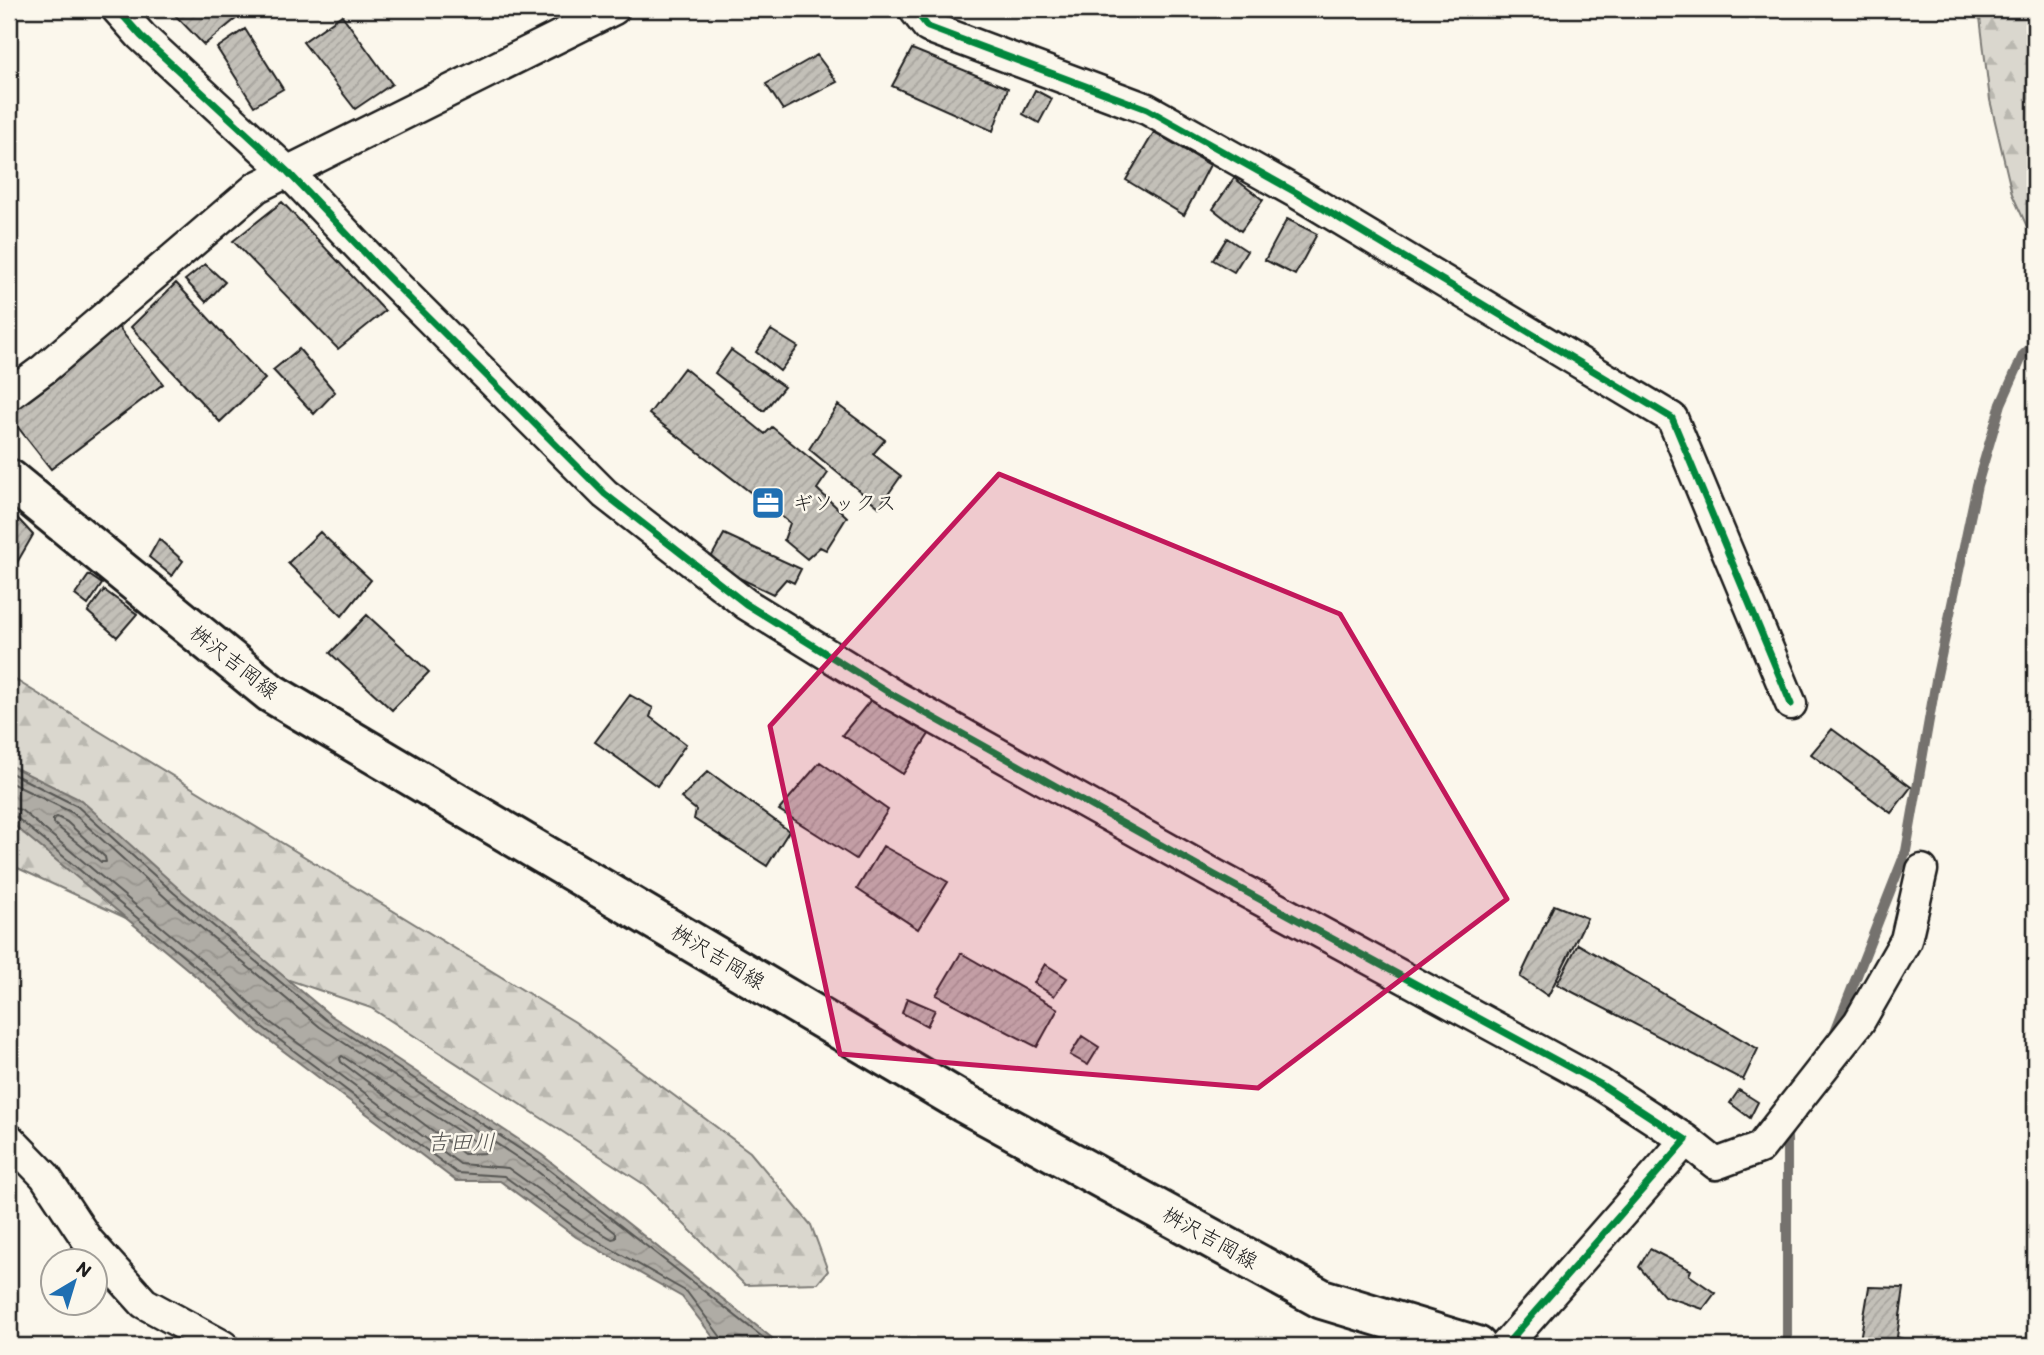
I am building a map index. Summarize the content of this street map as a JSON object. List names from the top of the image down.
{
  "streets": {
    "main road": ["桝沢吉岡線"]
  },
  "water": ["吉田川"],
  "places": {
    "office": ["ギソックス"]
  },
  "north": "top right"
}
